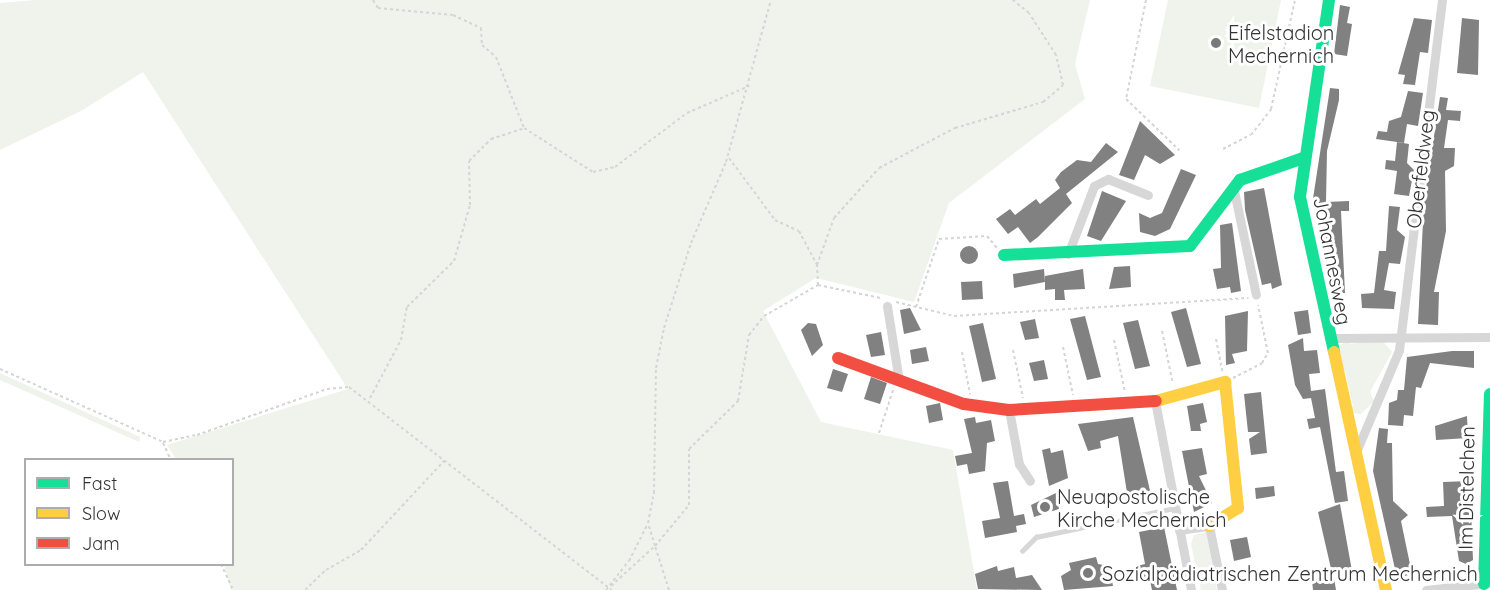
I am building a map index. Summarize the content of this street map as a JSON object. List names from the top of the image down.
{
  "streets": {
    "street": ["Oberfeldweg", "Johannesweg", "Im Distelchen"]
  },
  "places": ["Eifelstadion Mechernich", "Neuapostolische Kirche Mechernich", "Sozialpädiatrischen Zentrum Mechernich"],
  "legend": ["Fast", "Slow", "Jam"]
}
